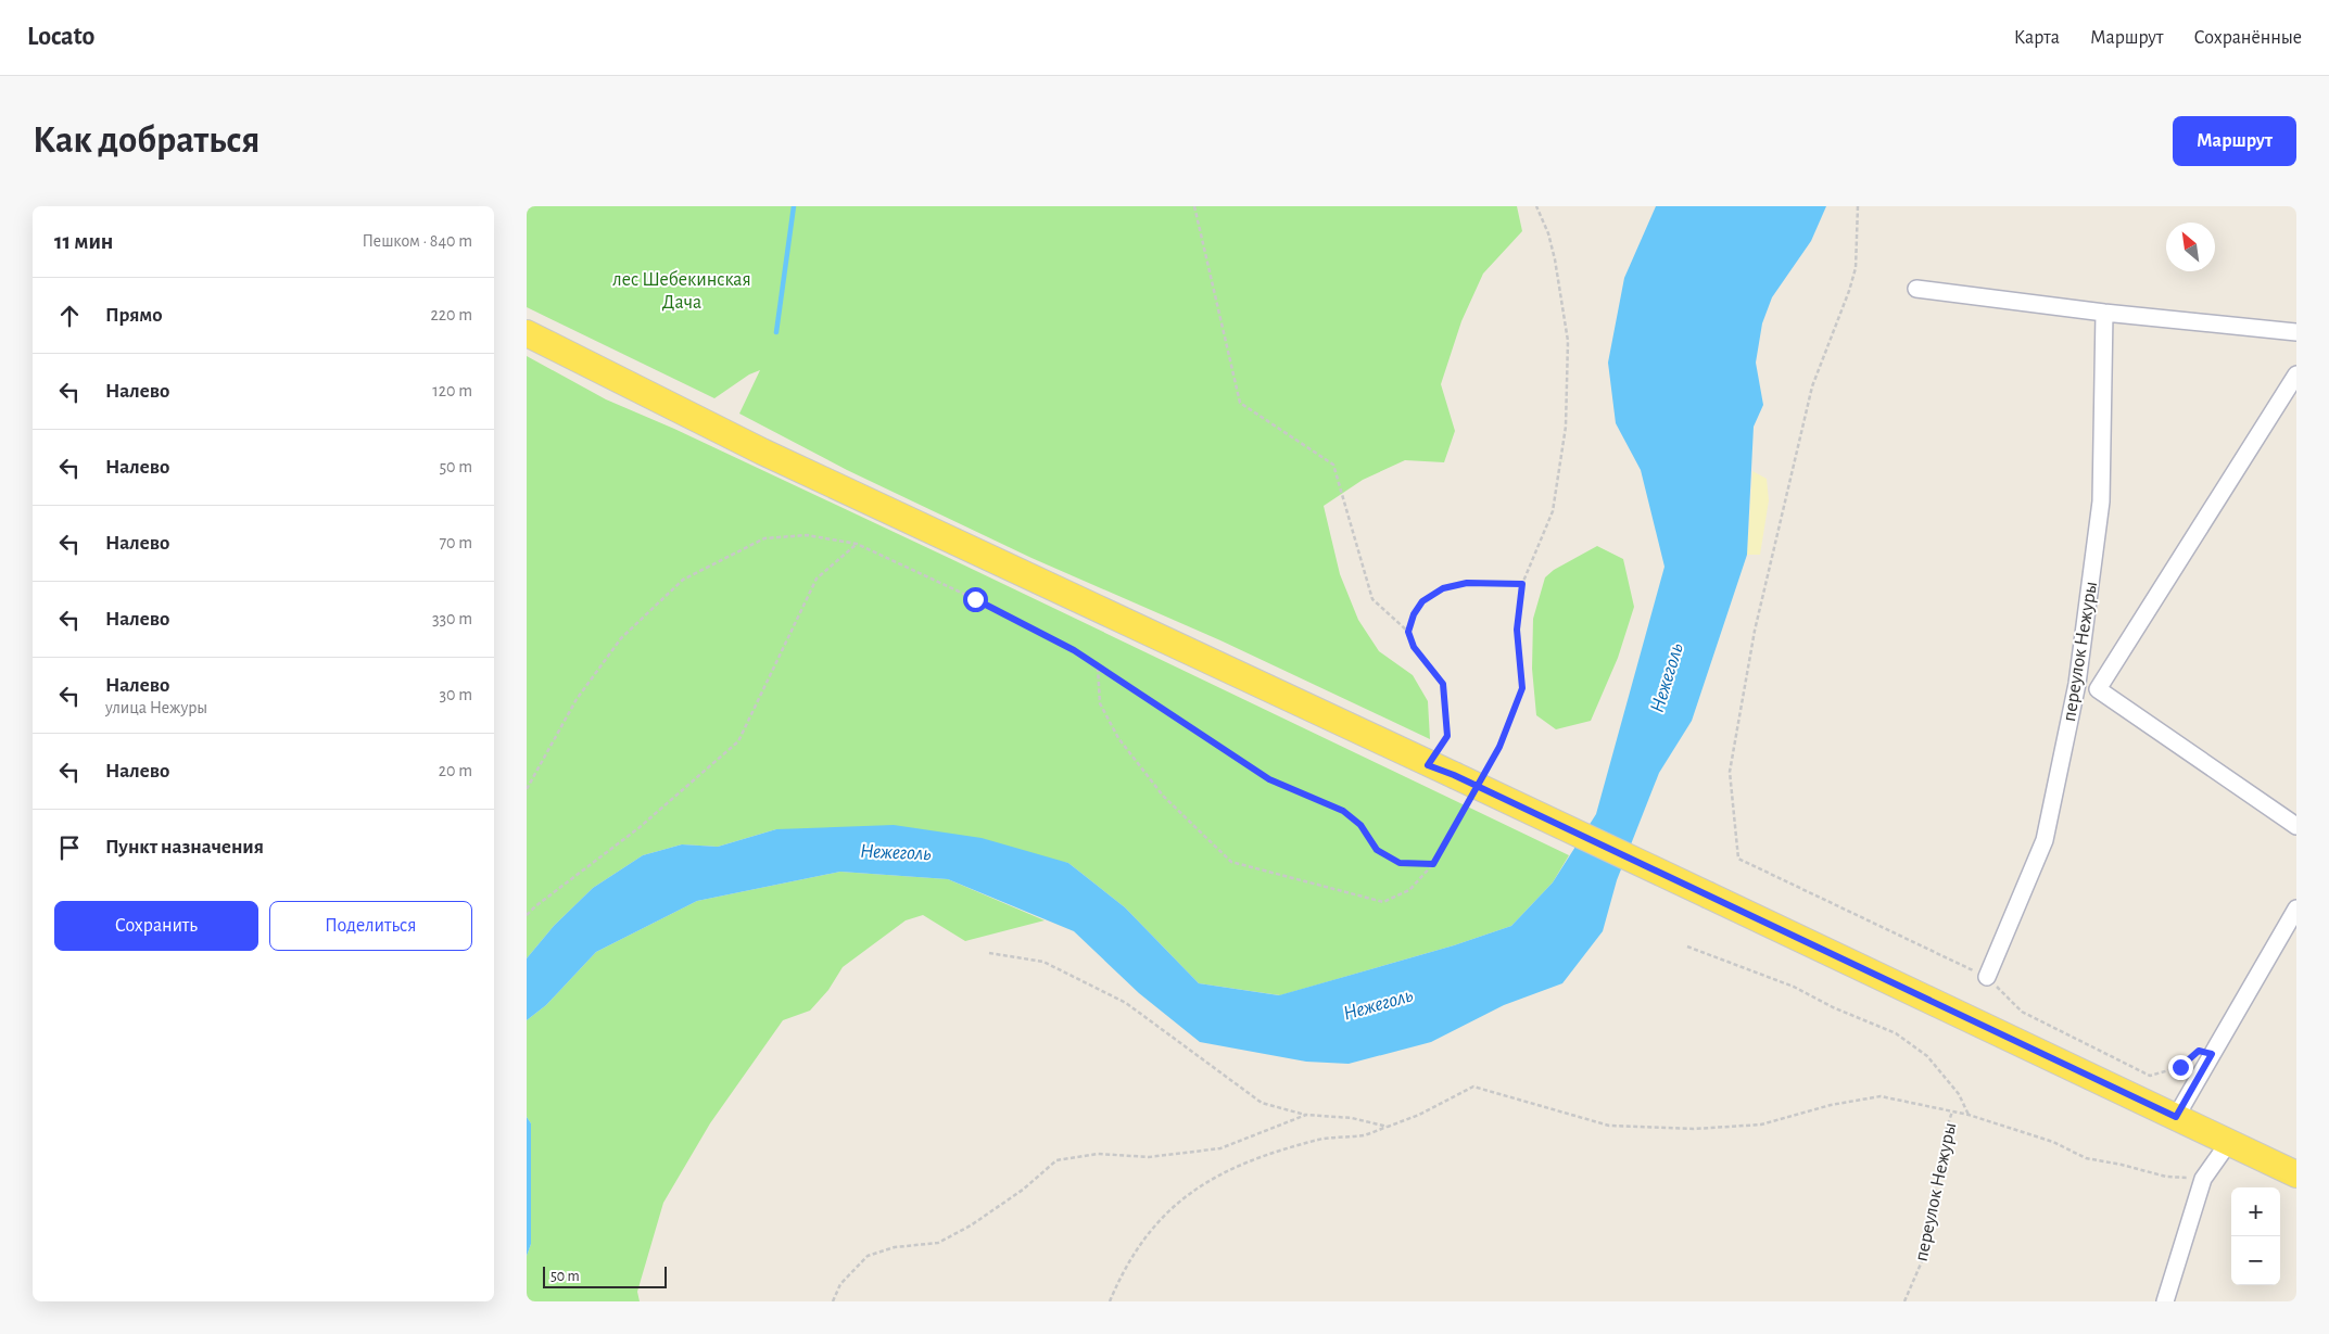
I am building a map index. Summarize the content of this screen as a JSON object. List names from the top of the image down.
{
  "streets": {
    "street": ["переулок Нежуры"]
  },
  "water": ["Нежеголь"],
  "parks": ["лес Шебекинская Дача"],
  "scale_bar": "50 m",
  "north": "top left",
  "page": {
    "header": "Locato",
    "nav": ["Карта", "Маршрут", "Сохранённые"],
    "buttons": [
      "Маршрут",
      ["Сохранить", "Поделиться"]
    ],
    "title": "Как добраться",
    "heading": ["11 мин", "Пешком · 840 m"],
    "list": [
      ["Прямо", "220 m"],
      ["Налево", "120 m"],
      ["Налево", "50 m"],
      ["Налево", "70 m"],
      ["Налево", "330 m"],
      ["Налево", "улица Нежуры", "30 m"],
      ["Налево", "20 m"],
      "Пункт назначения"
    ],
    "map_buttons": ["+", "−"],
    "scale": "50 m"
  }
}
